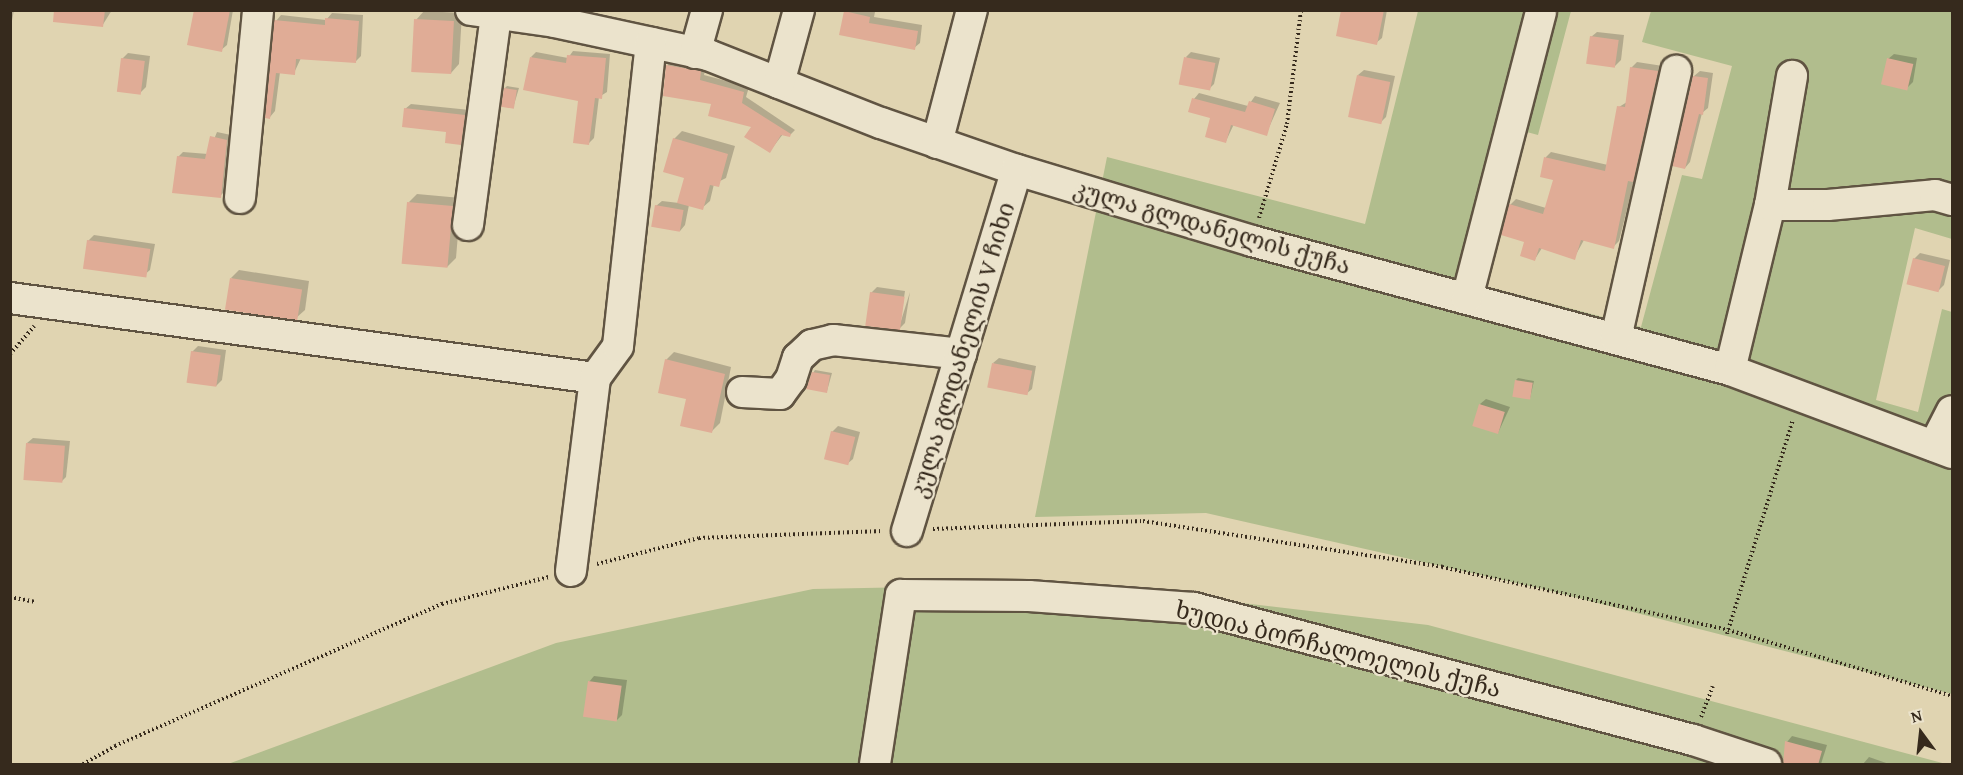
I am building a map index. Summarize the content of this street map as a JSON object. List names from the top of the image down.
{
  "streets": {
    "street": ["კულა გლდანელის ქუჩა", "კულა გლდანელის V ჩიხი", "ხუდია ბორჩალოელის ქუჩა"]
  },
  "crossings": [
    ["კულა გლდანელის ქუჩა", "კულა გლდანელის V ჩიხი"]
  ],
  "north": "top"
}
